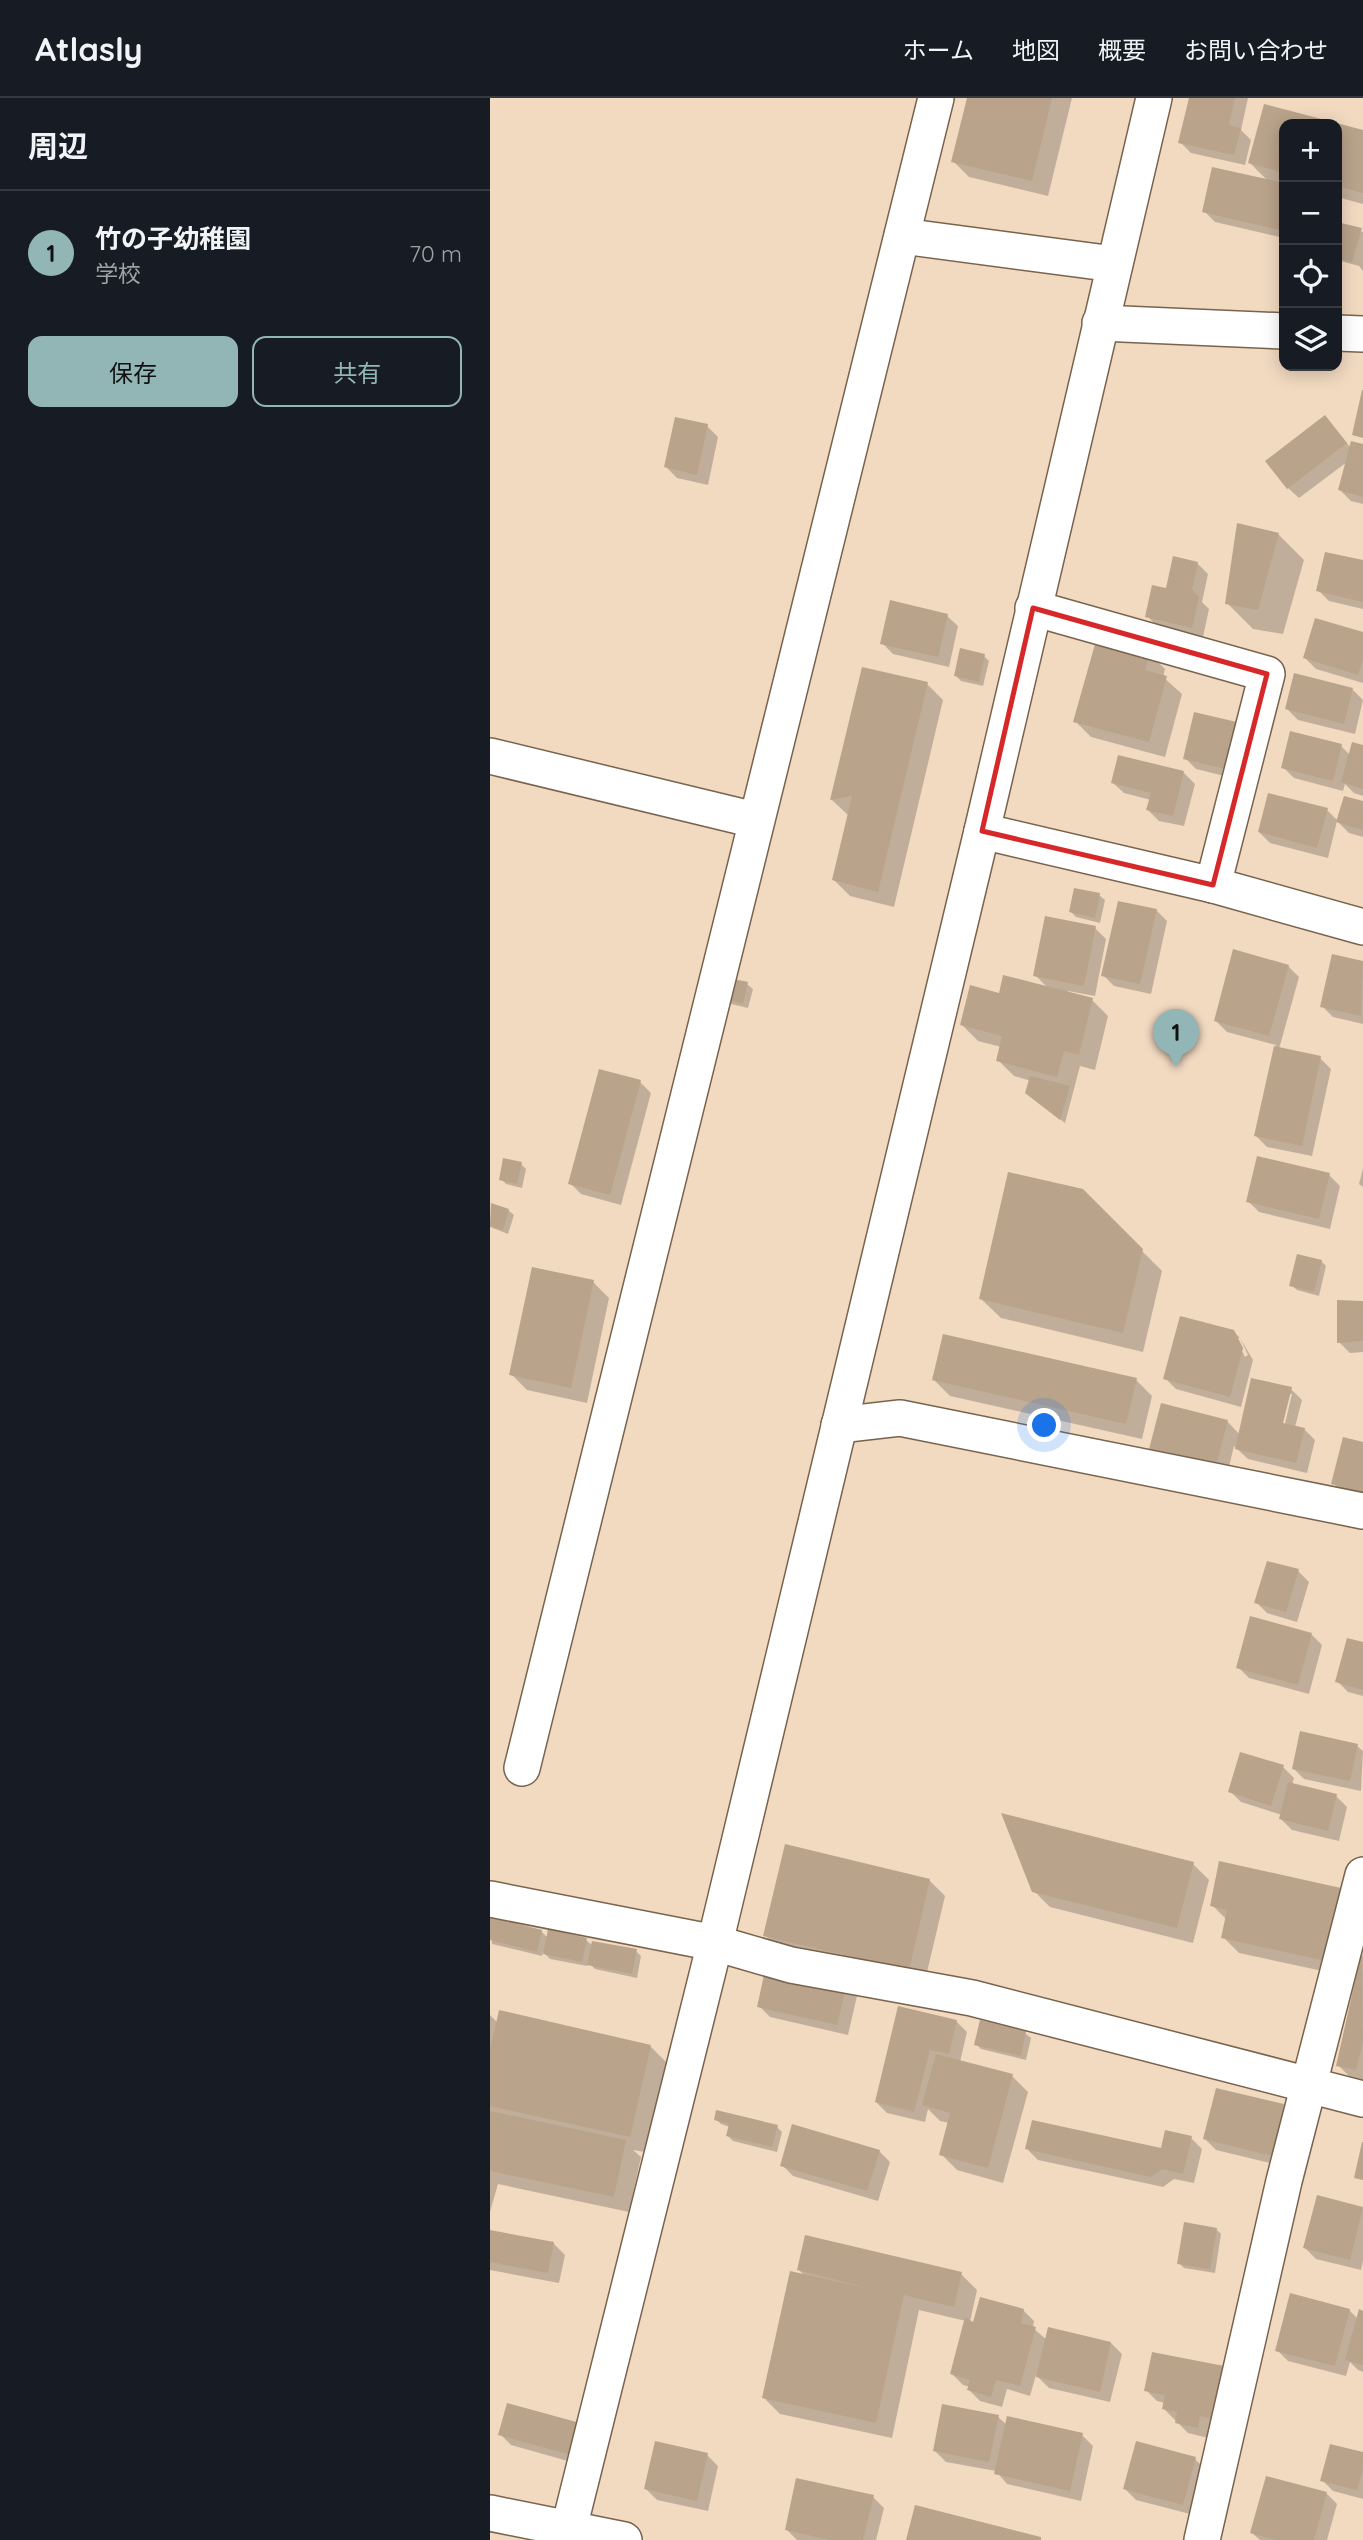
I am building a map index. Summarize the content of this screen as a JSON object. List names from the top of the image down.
{
  "page": {
    "header": "Atlasly",
    "nav": [
      "ホーム",
      "地図",
      "概要",
      "お問い合わせ"
    ],
    "heading": "周辺",
    "map_buttons": ["+", "−"],
    "list": [
      {
        "mark": "1",
        "name": "竹の子幼稚園",
        "note": "学校",
        "value": "70 m"
      }
    ],
    "buttons": ["保存", "共有"],
    "pins": "1"
  }
}
